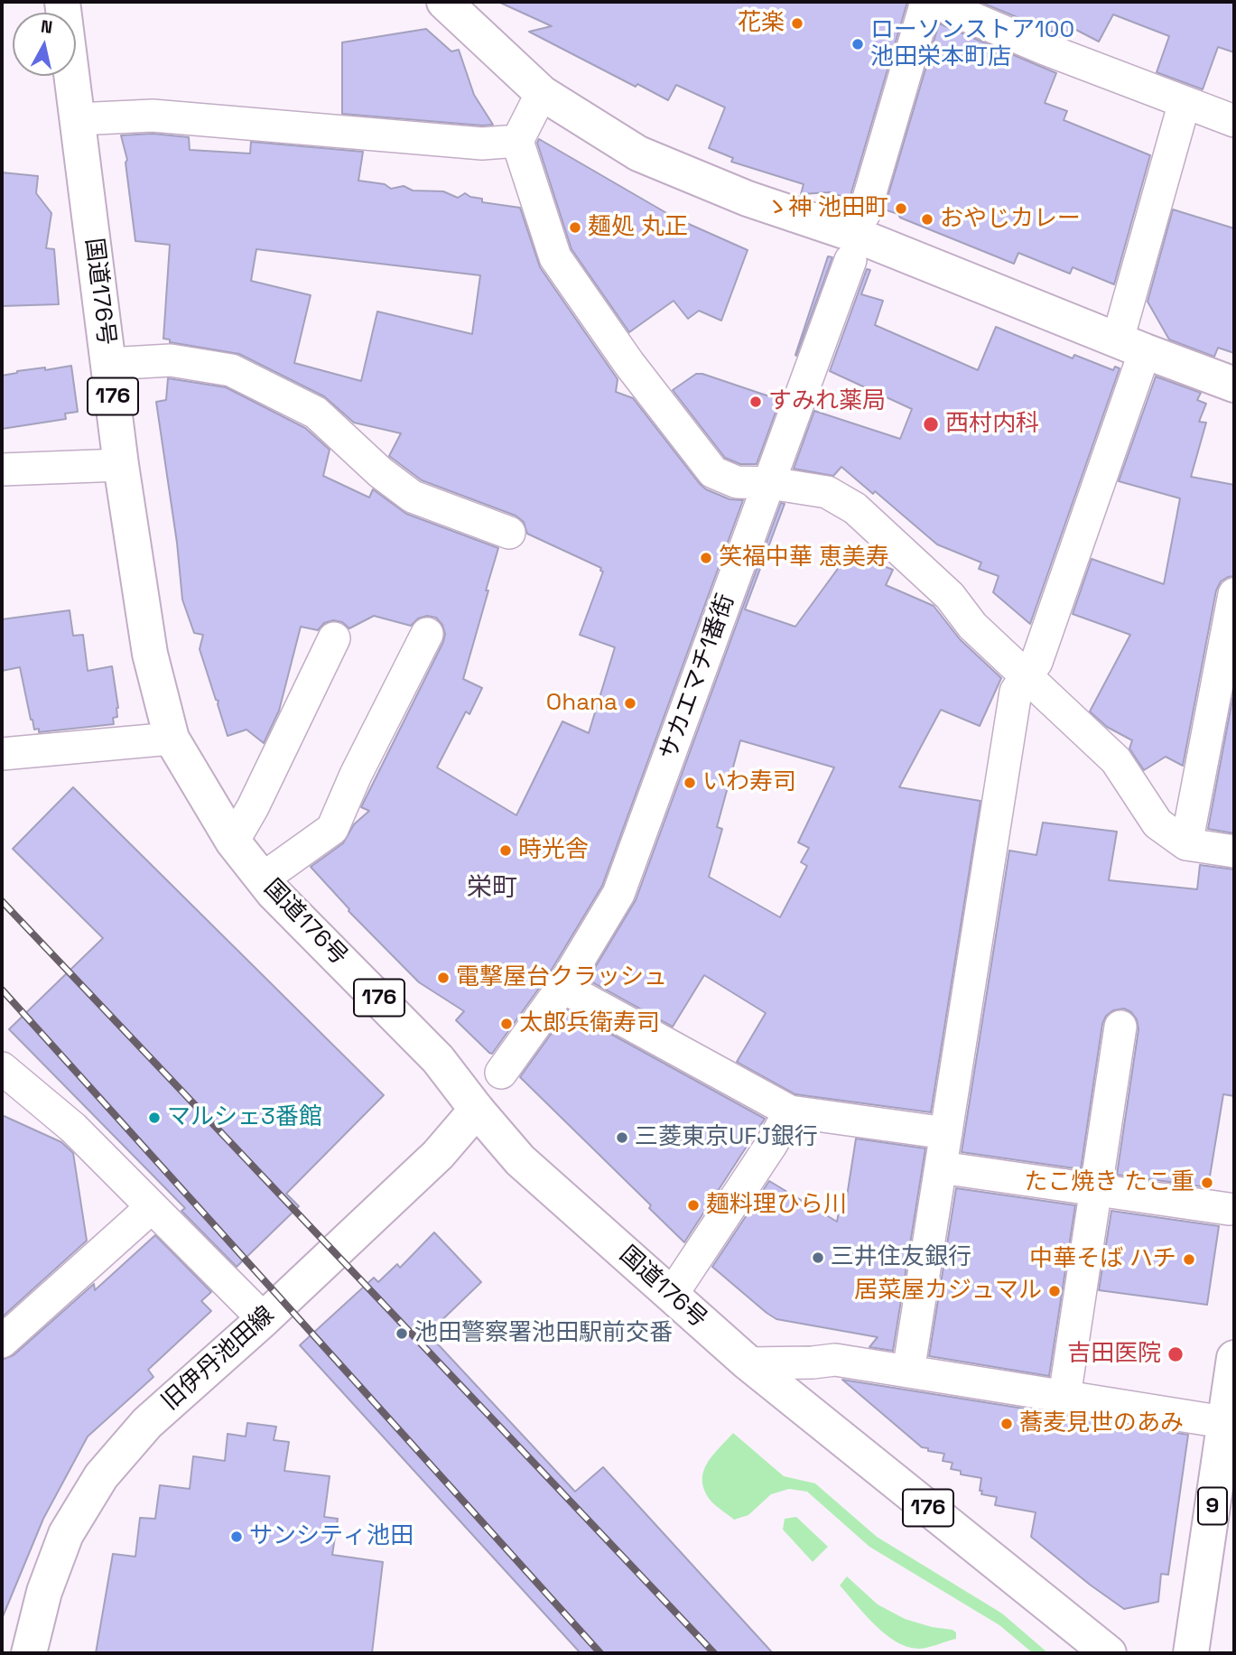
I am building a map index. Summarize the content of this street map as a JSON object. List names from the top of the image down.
{
  "streets": {
    "main road": [
      "国道176号",
      "176",
      "旧伊丹池田線",
      "9"
    ],
    "street": ["サカエマチ1番街"]
  },
  "crossings": [
    ["国道176号", "旧伊丹池田線"]
  ],
  "districts": ["栄町"],
  "places": [
    "花楽",
    "ローソンストア100 池田栄本町店",
    "ゝ神 池田町",
    "おやじカレー",
    "麺処 丸正",
    "すみれ薬局",
    "西村内科",
    "笑福中華 恵美寿",
    "Ohana",
    "いわ寿司",
    "時光舎",
    "電撃屋台クラッシュ",
    "太郎兵衛寿司",
    "マルシェ3番館",
    "三菱東京UFJ銀行",
    "たこ焼き たこ重",
    "麺料理ひら川",
    "三井住友銀行",
    "中華そば ハチ",
    "居菜屋カジュマル",
    "池田警察署池田駅前交番",
    "吉田医院",
    "蕎麦見世のあみ",
    "サンシティ池田"
  ],
  "north": "top"
}
